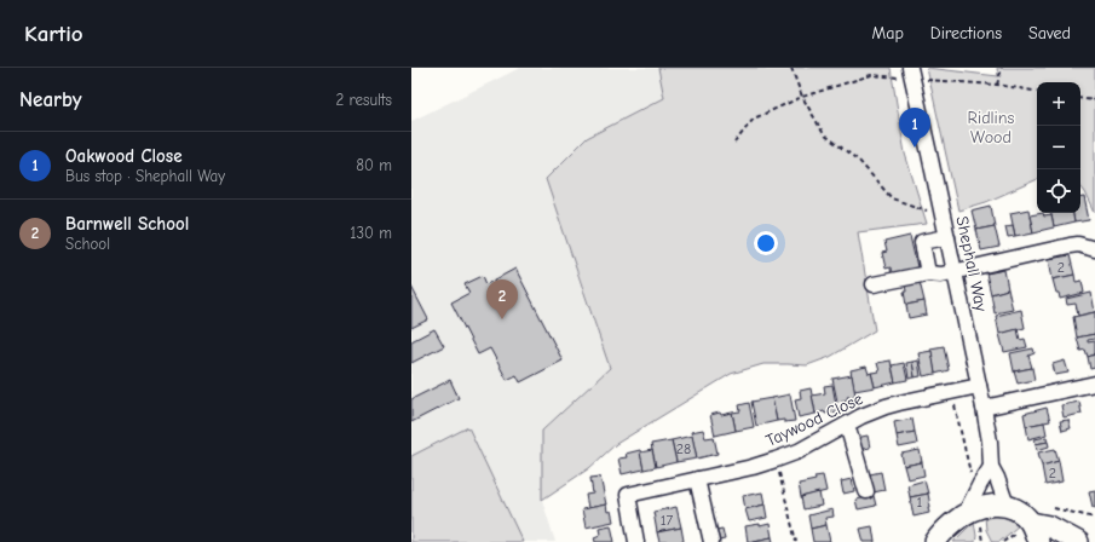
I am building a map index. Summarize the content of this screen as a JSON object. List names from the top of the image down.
{
  "streets": {
    "street": ["Shephall Way", "Taywood Close"]
  },
  "crossings": [
    ["Shephall Way", "Taywood Close"]
  ],
  "parks": ["Ridlins Wood"],
  "house_numbers": [
    "2",
    "28",
    "2",
    "1",
    "17"
  ],
  "page": {
    "header": "Kartio",
    "nav": ["Map", "Directions", "Saved"],
    "heading": ["Nearby", "2 results"],
    "map_buttons": ["+", "−"],
    "pins": ["1", "2"],
    "list": [
      {
        "mark": "1",
        "name": "Oakwood Close",
        "note": "Bus stop · Shephall Way",
        "value": "80 m"
      },
      {
        "mark": "2",
        "name": "Barnwell School",
        "note": "School",
        "value": "130 m"
      }
    ]
  }
}
